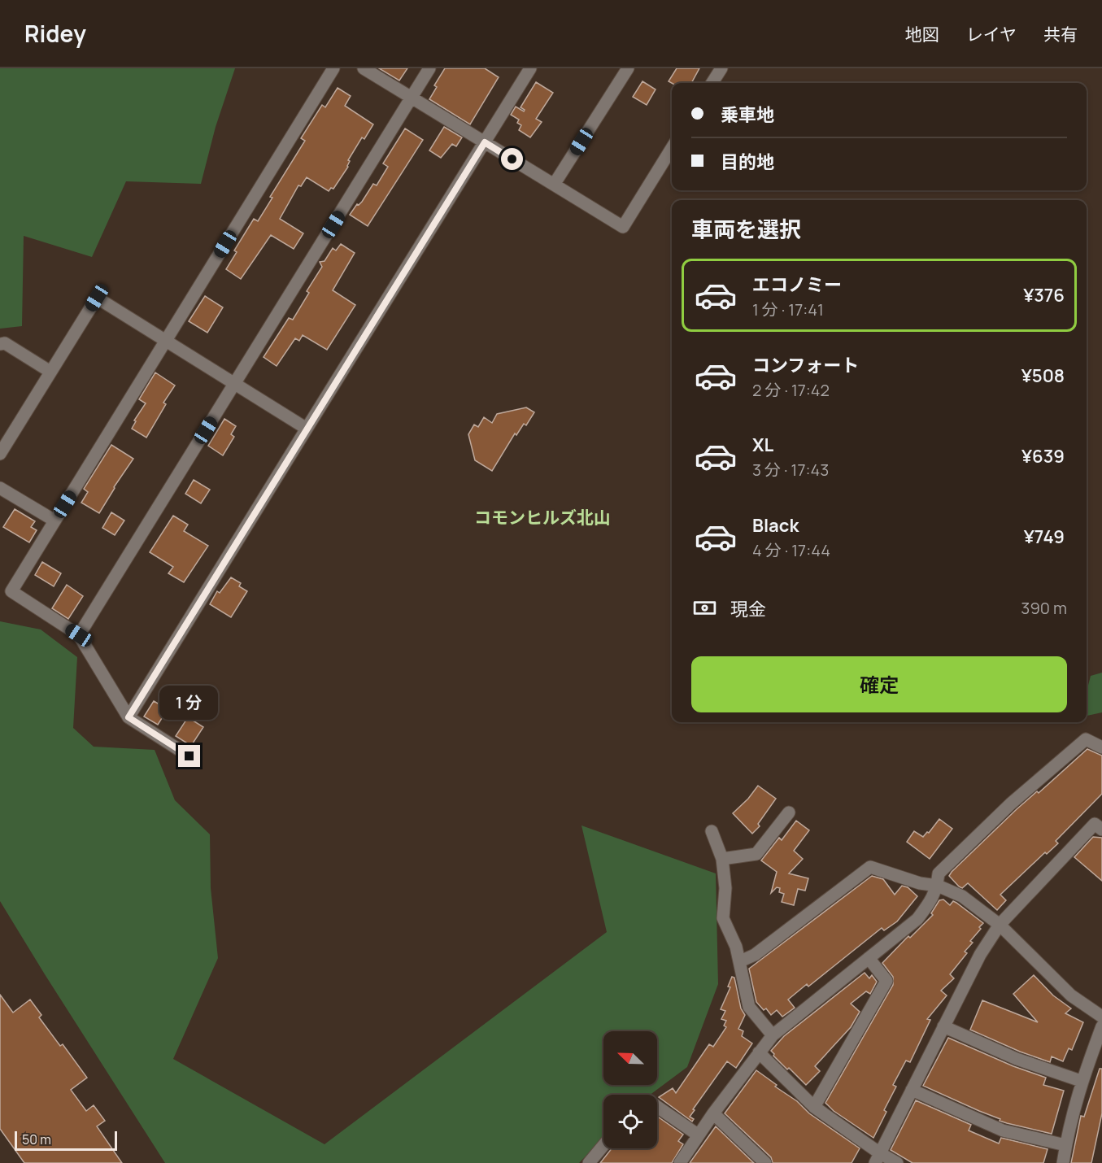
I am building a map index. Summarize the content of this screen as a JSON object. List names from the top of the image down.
{
  "districts": ["コモンヒルズ北山"],
  "scale_bar": "50 m",
  "north": "top left",
  "page": {
    "header": "Ridey",
    "nav": ["地図", "レイヤ", "共有"],
    "banner": ["乗車地", "目的地"],
    "heading": "車両を選択",
    "list": [
      {
        "name": "エコノミー",
        "note": "1 分 · 17:41",
        "value": "¥376"
      },
      {
        "name": "コンフォート",
        "note": "2 分 · 17:42",
        "value": "¥508"
      },
      {
        "name": "XL",
        "note": "3 分 · 17:43",
        "value": "¥639"
      },
      {
        "name": "Black",
        "note": "4 分 · 17:44",
        "value": "¥749"
      }
    ],
    "pay": ["現金", "390 m"],
    "buttons": "確定",
    "bubble": "1 分",
    "scale": "50 m"
  }
}
